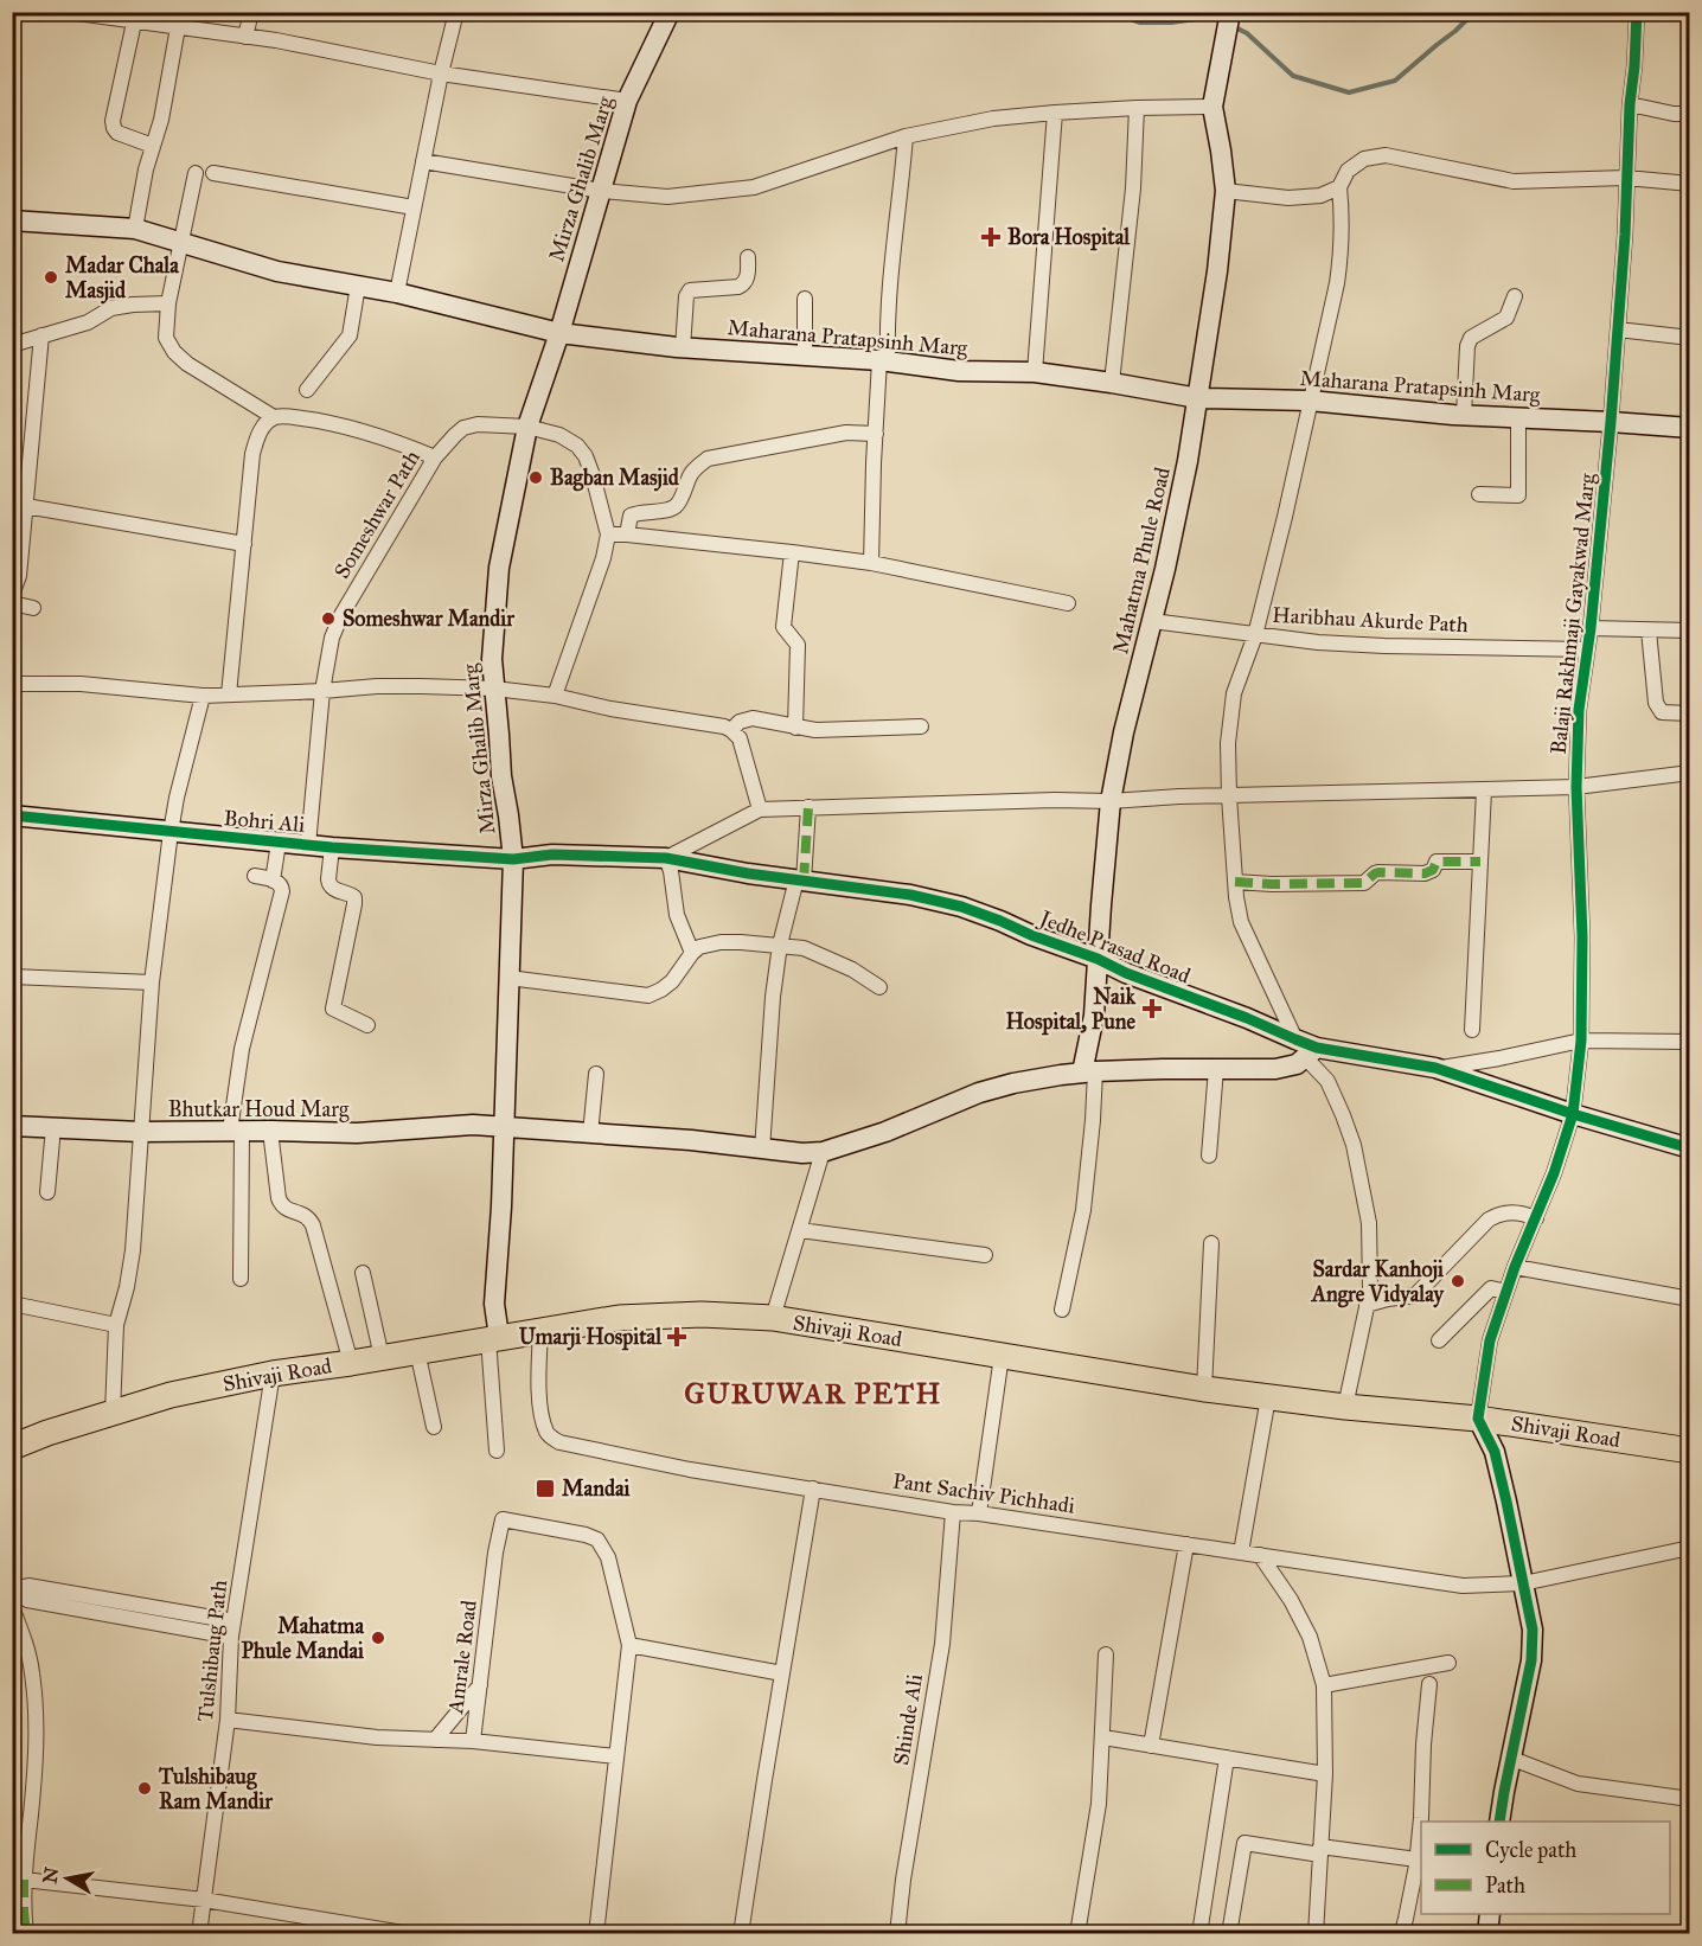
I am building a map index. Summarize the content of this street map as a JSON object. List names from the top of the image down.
{
  "streets": {
    "highway": ["Shivaji Road"],
    "street": [
      "Mirza Ghalib Marg",
      "Maharana Pratapsinh Marg",
      "Someshwar Path",
      "Mahatma Phule Road",
      "Balaji Rakhmaji Gayakwad Marg",
      "Haribhau Akurde Path",
      "Bohri Ali",
      "Jedhe Prasad Road",
      "Bhutkar Houd Marg",
      "Pant Sachiv Pichhadi",
      "Tulshibaug Path",
      "Amrale Road",
      "Shinde Ali"
    ]
  },
  "crossings": [
    ["Mirza Ghalib Marg", "Maharana Pratapsinh Marg"],
    ["Mirza Ghalib Marg", "Someshwar Path"],
    ["Mirza Ghalib Marg", "Bohri Ali"],
    ["Mirza Ghalib Marg", "Jedhe Prasad Road"],
    ["Mirza Ghalib Marg", "Bhutkar Houd Marg"],
    ["Mirza Ghalib Marg", "Shivaji Road"],
    ["Maharana Pratapsinh Marg", "Mahatma Phule Road"],
    ["Maharana Pratapsinh Marg", "Balaji Rakhmaji Gayakwad Marg"],
    ["Someshwar Path", "Bohri Ali"],
    ["Mahatma Phule Road", "Haribhau Akurde Path"],
    ["Mahatma Phule Road", "Jedhe Prasad Road"],
    ["Mahatma Phule Road", "Bhutkar Houd Marg"],
    ["Balaji Rakhmaji Gayakwad Marg", "Haribhau Akurde Path"],
    ["Balaji Rakhmaji Gayakwad Marg", "Jedhe Prasad Road"],
    ["Balaji Rakhmaji Gayakwad Marg", "Shivaji Road"],
    ["Bohri Ali", "Jedhe Prasad Road"],
    ["Jedhe Prasad Road", "Bhutkar Houd Marg"],
    ["Shivaji Road", "Pant Sachiv Pichhadi"],
    ["Shivaji Road", "Tulshibaug Path"],
    ["Pant Sachiv Pichhadi", "Shinde Ali"]
  ],
  "districts": ["GURUWAR PETH"],
  "places": {
    "health": ["Bora Hospital", "Naik Hospital, Pune", "Umarji Hospital"],
    "other": [
      "Madar Chala Masjid",
      "Bagban Masjid",
      "Someshwar Mandir",
      "Sardar Kanhoji Angre Vidyalay",
      "Mahatma Phule Mandai",
      "Tulshibaug Ram Mandir"
    ],
    "transit": ["Mandai"]
  },
  "legend": ["Cycle path", "Path"],
  "north": "left"
}
